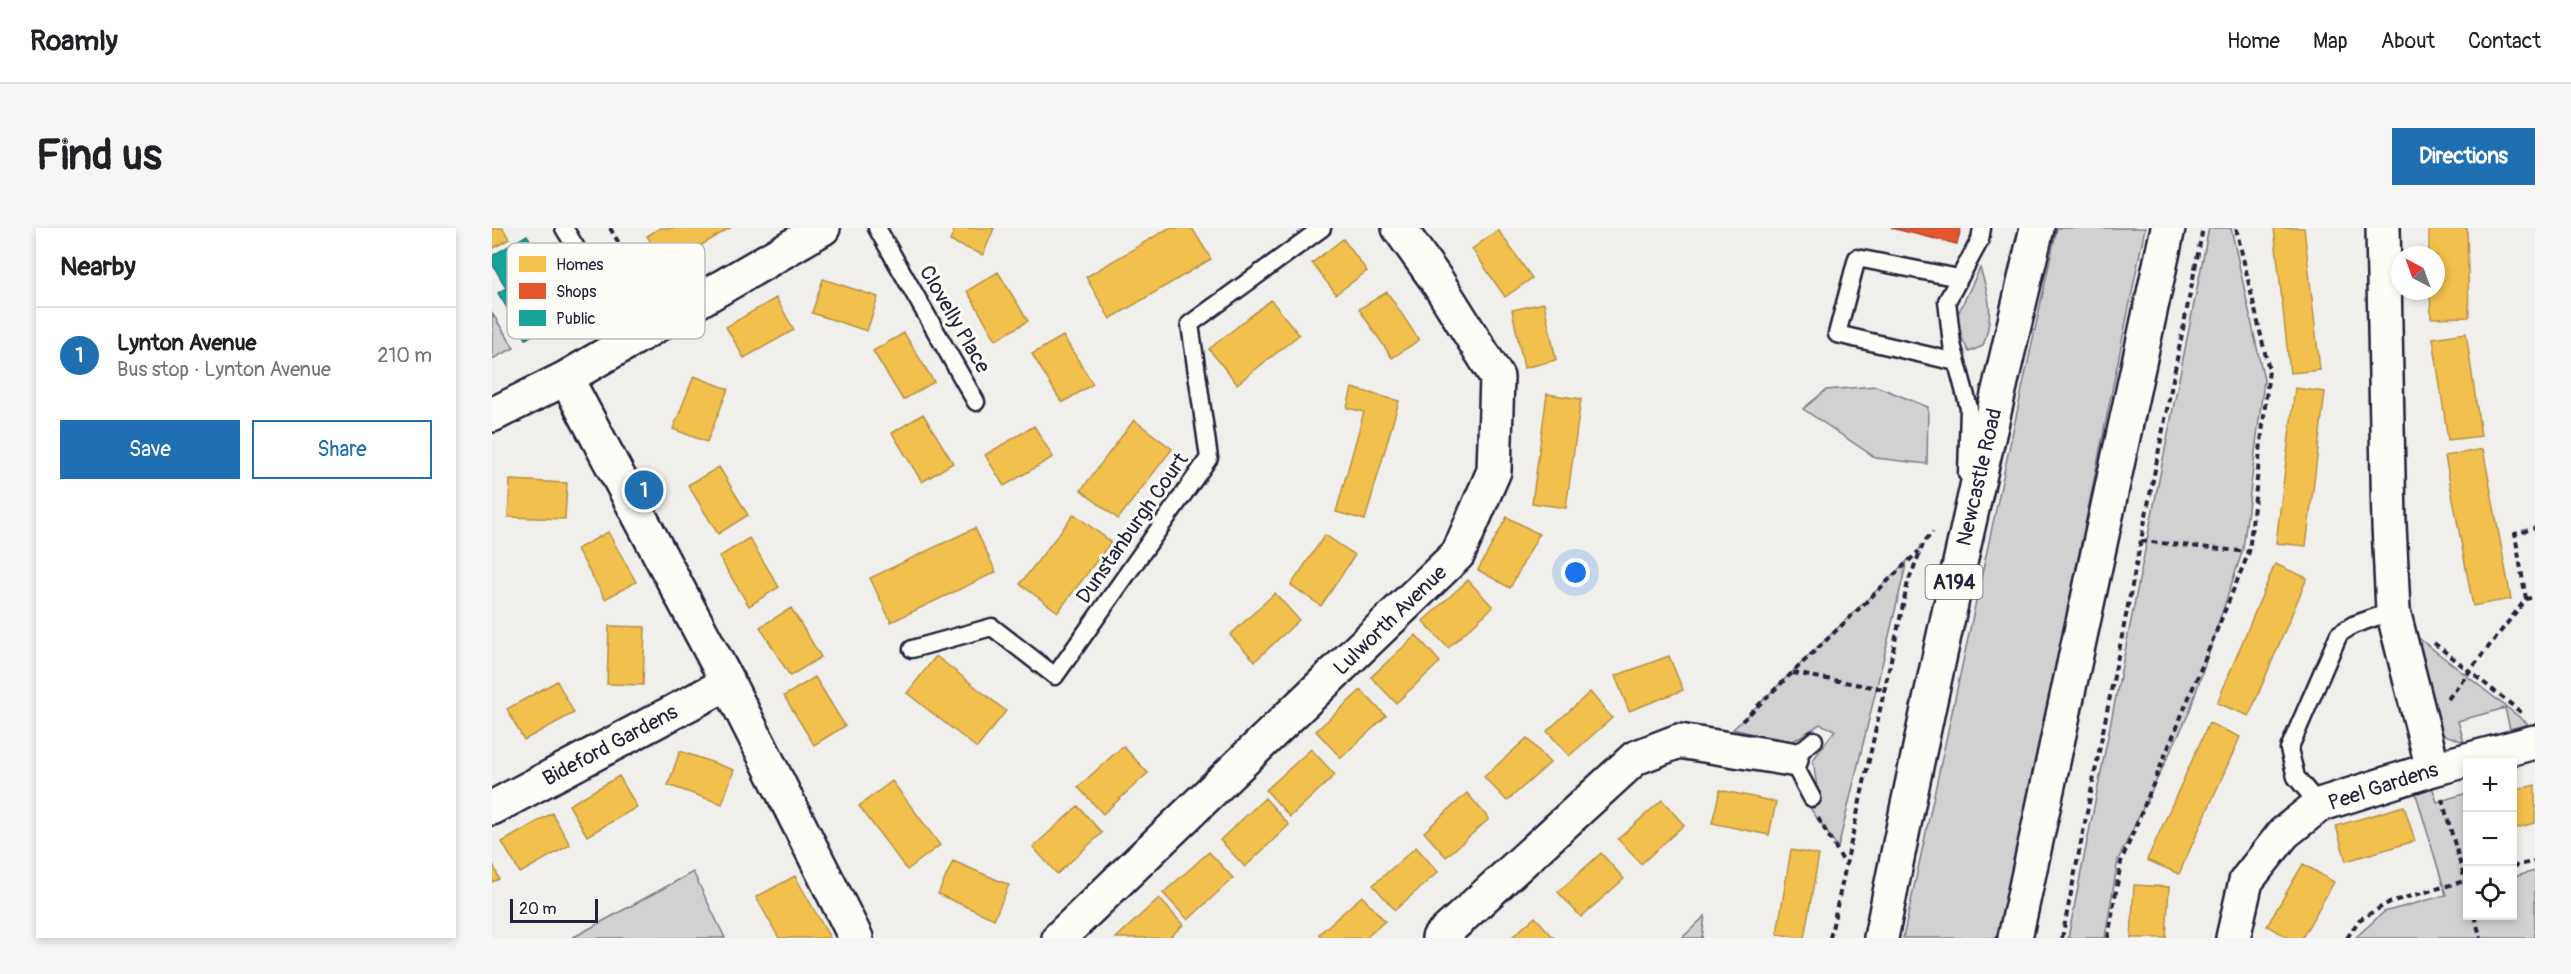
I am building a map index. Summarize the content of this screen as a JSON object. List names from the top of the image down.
{
  "streets": {
    "street": [
      "Newcastle Road",
      "A194",
      "Lulworth Avenue",
      "Bideford Gardens",
      "Peel Gardens"
    ],
    "lane": ["Clovelly Place", "Dunstanburgh Court"]
  },
  "legend": ["Homes", "Shops", "Public"],
  "scale_bar": "20 m",
  "north": "top left",
  "page": {
    "header": "Roamly",
    "nav": [
      "Home",
      "Map",
      "About",
      "Contact"
    ],
    "buttons": [
      "Directions",
      ["Save", "Share"]
    ],
    "title": "Find us",
    "heading": "Nearby",
    "list": [
      {
        "mark": "1",
        "name": "Lynton Avenue",
        "note": "Bus stop · Lynton Avenue",
        "value": "210 m"
      }
    ],
    "pins": "1",
    "map_buttons": ["+", "−"],
    "scale": "20 m"
  }
}
